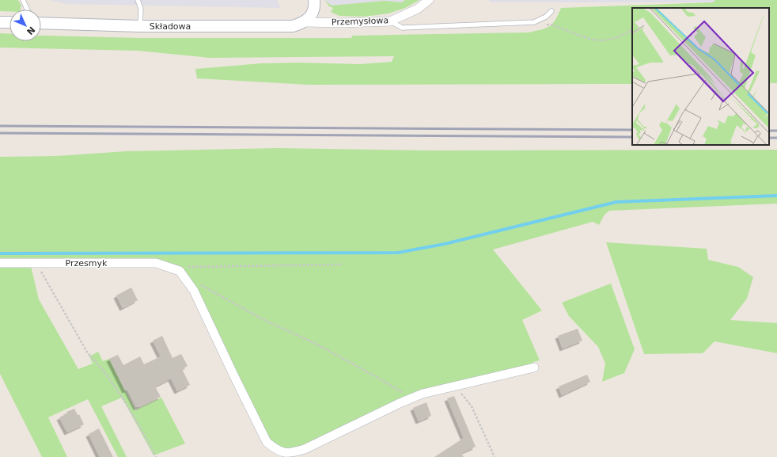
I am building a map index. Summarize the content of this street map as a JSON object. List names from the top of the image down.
{
  "streets": {
    "street": ["Przemysłowa", "Składowa", "Przesmyk"]
  },
  "crossings": [
    ["Przemysłowa", "Składowa"]
  ],
  "north": "bottom right"
}
